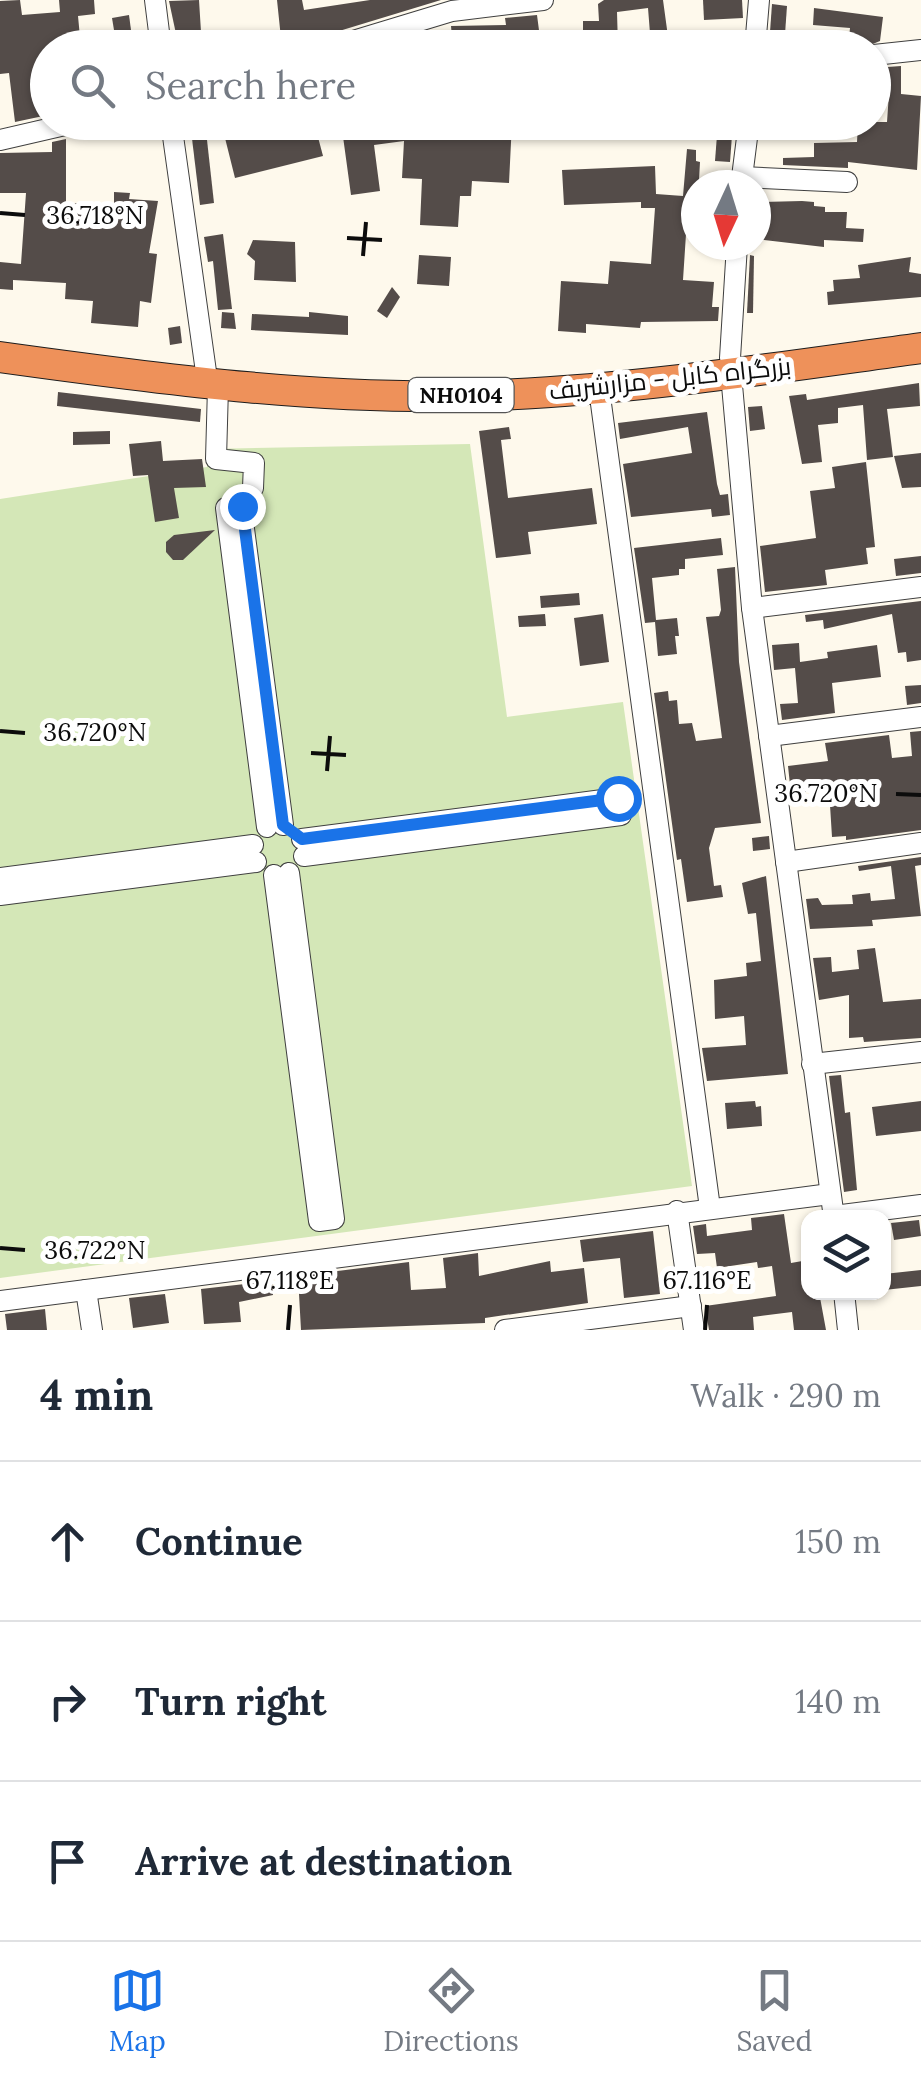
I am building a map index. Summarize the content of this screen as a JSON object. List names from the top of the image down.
{
  "streets": {
    "highway": ["بزرگراه کابل - مزارشریف", "NH0104"]
  },
  "north": "bottom",
  "page": {
    "search": "Search here",
    "heading": ["4 min", "Walk · 290 m"],
    "list": [
      ["Continue", "150 m"],
      ["Turn right", "140 m"],
      "Arrive at destination"
    ],
    "nav": ["Map", "Directions", "Saved"]
  },
  "coordinates": [
    "36.718°N",
    "36.720°N",
    "36.722°N",
    "67.118°E",
    "67.116°E"
  ]
}
